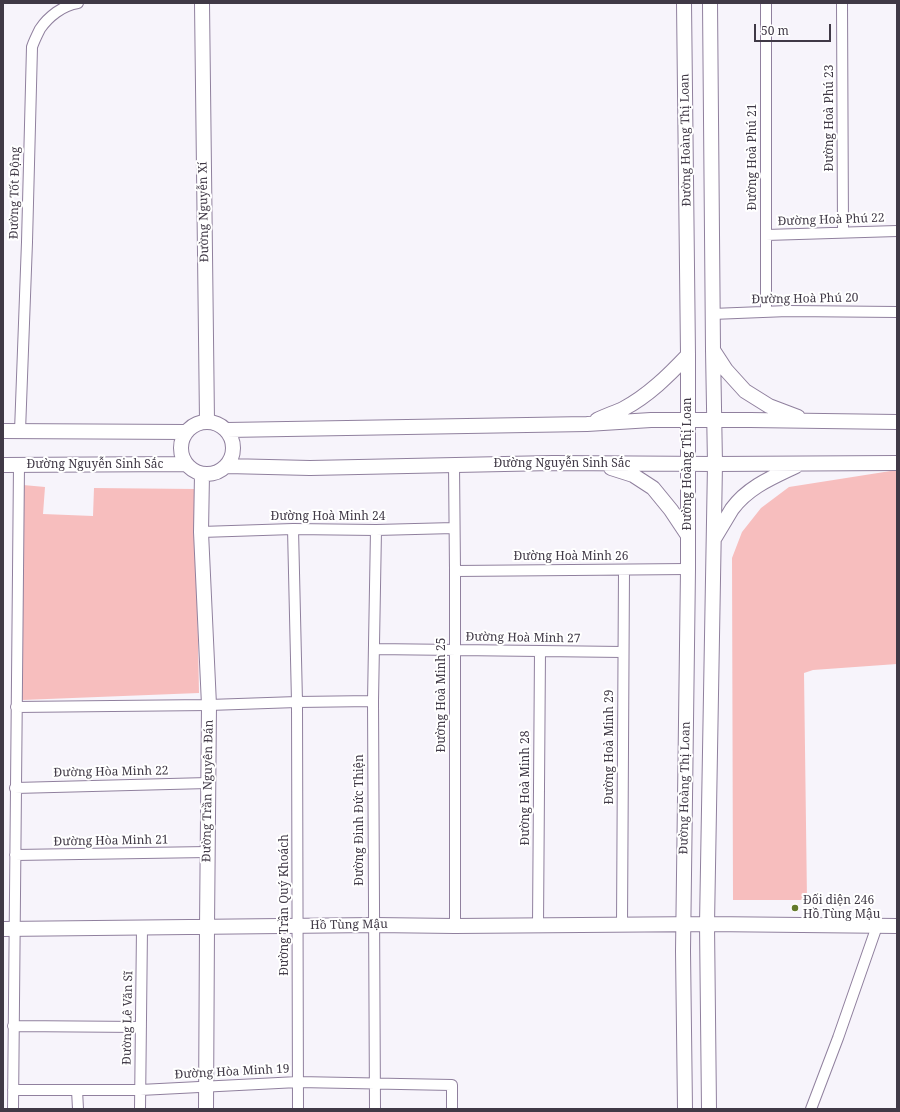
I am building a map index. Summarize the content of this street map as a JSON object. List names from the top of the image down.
{
  "streets": {
    "main road": [
      "Đường Hoàng Thị Loan",
      "Đường Nguyễn Xí",
      "Đường Nguyễn Sinh Sắc",
      "Đường Trần Nguyên Đán",
      "Hồ Tùng Mậu"
    ],
    "street": [
      "Đường Hoà Phú 23",
      "Đường Hoà Phú 21",
      "Đường Tốt Động",
      "Đường Hoà Phú 22",
      "Đường Hoà Phú 20",
      "Đường Hoà Minh 24",
      "Đường Hoà Minh 26",
      "Đường Hoà Minh 27",
      "Đường Hoà Minh 25",
      "Đường Hoà Minh 29",
      "Đường Hòa Minh 22",
      "Đường Hoà Minh 28",
      "Đường Đinh Đức Thiện",
      "Đường Hòa Minh 21",
      "Đường Trần Quý Khoách",
      "Đường Lê Văn Sĩ",
      "Đường Hòa Minh 19"
    ]
  },
  "crossings": [
    ["Đường Hoà Phú 23", "Đường Hoà Phú 22"],
    ["Đường Hoàng Thị Loan", "Đường Hoà Phú 20"],
    ["Đường Hoàng Thị Loan", "Đường Nguyễn Sinh Sắc"],
    ["Đường Hoàng Thị Loan", "Đường Hoà Minh 26"],
    ["Đường Hoàng Thị Loan", "Hồ Tùng Mậu"],
    ["Đường Hoà Phú 21", "Đường Hoà Phú 22"],
    ["Đường Hoà Phú 21", "Đường Hoà Phú 20"],
    ["Đường Nguyễn Xí", "Đường Nguyễn Sinh Sắc"],
    ["Đường Nguyễn Xí", "Đường Trần Nguyên Đán"],
    ["Đường Nguyễn Sinh Sắc", "Đường Hoà Minh 25"],
    ["Đường Nguyễn Sinh Sắc", "Đường Trần Nguyên Đán"],
    ["Đường Hoà Minh 24", "Đường Hoà Minh 25"],
    ["Đường Hoà Minh 24", "Đường Trần Nguyên Đán"],
    ["Đường Hoà Minh 24", "Đường Đinh Đức Thiện"],
    ["Đường Hoà Minh 24", "Đường Trần Quý Khoách"],
    ["Đường Hoà Minh 26", "Đường Hoà Minh 25"],
    ["Đường Hoà Minh 26", "Đường Hoà Minh 29"],
    ["Đường Hoà Minh 27", "Đường Hoà Minh 25"],
    ["Đường Hoà Minh 27", "Đường Hoà Minh 29"],
    ["Đường Hoà Minh 27", "Đường Hoà Minh 28"],
    ["Đường Hoà Minh 27", "Đường Đinh Đức Thiện"],
    ["Đường Hoà Minh 25", "Hồ Tùng Mậu"],
    ["Đường Hoà Minh 29", "Hồ Tùng Mậu"],
    ["Đường Hòa Minh 22", "Đường Trần Nguyên Đán"],
    ["Đường Hoà Minh 28", "Hồ Tùng Mậu"],
    ["Đường Trần Nguyên Đán", "Đường Hòa Minh 21"],
    ["Đường Trần Nguyên Đán", "Hồ Tùng Mậu"],
    ["Đường Trần Nguyên Đán", "Đường Hòa Minh 19"],
    ["Đường Đinh Đức Thiện", "Hồ Tùng Mậu"],
    ["Đường Đinh Đức Thiện", "Đường Hòa Minh 19"],
    ["Đường Trần Quý Khoách", "Hồ Tùng Mậu"],
    ["Đường Trần Quý Khoách", "Đường Hòa Minh 19"],
    ["Hồ Tùng Mậu", "Đường Lê Văn Sĩ"],
    ["Đường Lê Văn Sĩ", "Đường Hòa Minh 19"]
  ],
  "places": ["Đối diện 246 Hồ Tùng Mậu"],
  "scale_bar": "50 m"
}
